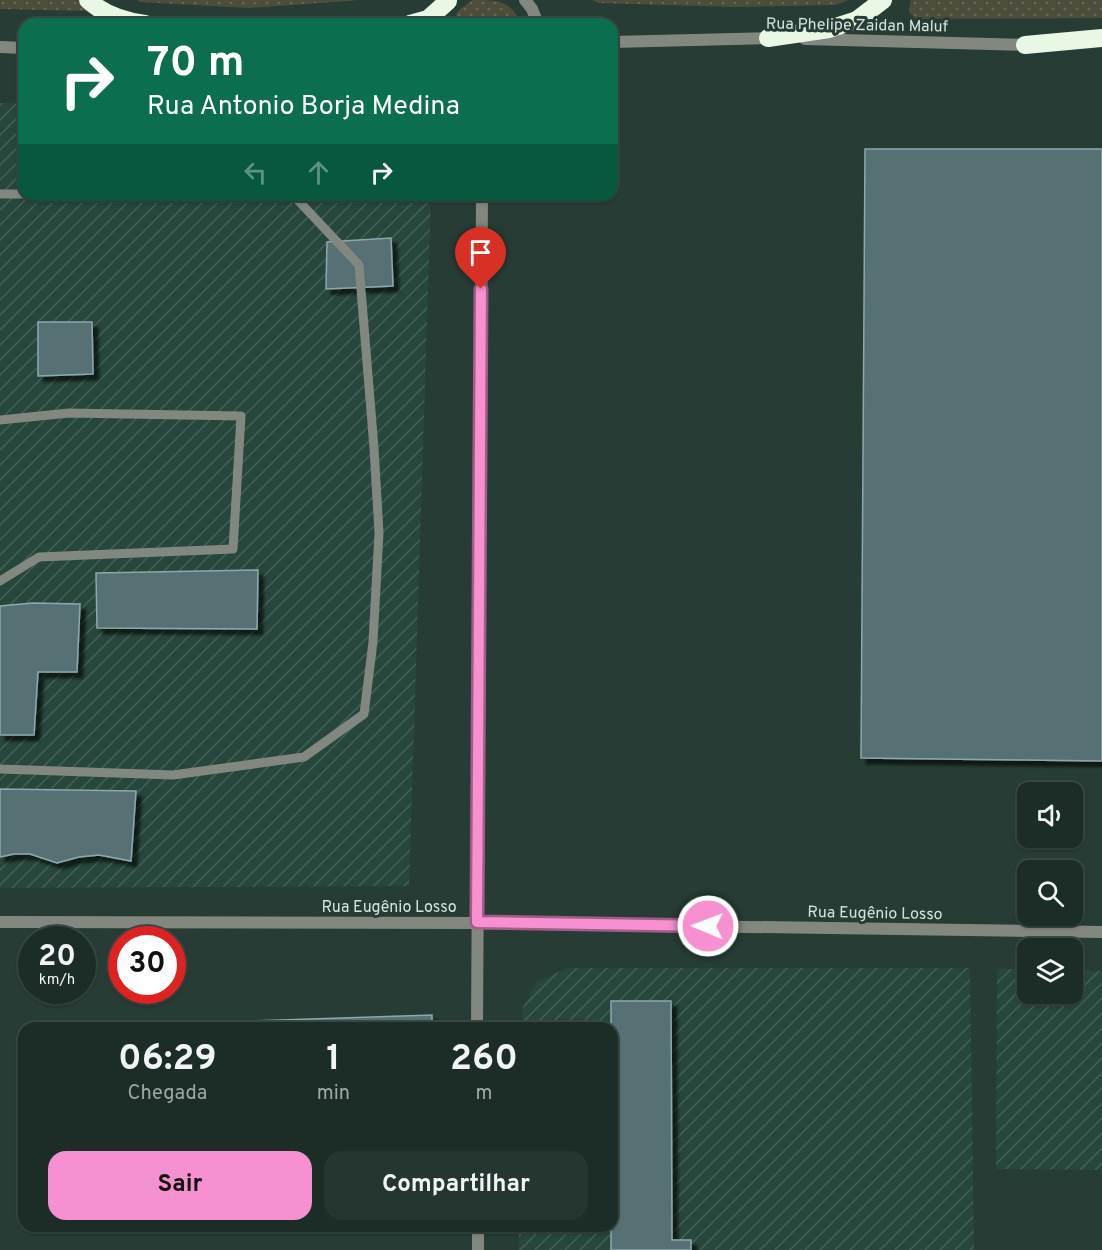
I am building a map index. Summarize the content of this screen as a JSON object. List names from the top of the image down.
{
  "streets": {
    "street": ["Rua Phelipe Zaidan Maluf", "Rua Eugênio Losso"]
  },
  "page": {
    "turn": ["70 m", "Rua Antonio Borja Medina"],
    "speed": "20 km/h",
    "limit": "30",
    "eta": [
      "06:29",
      "Chegada",
      "1",
      "min",
      "260",
      "m"
    ],
    "buttons": ["Sair", "Compartilhar"]
  }
}
